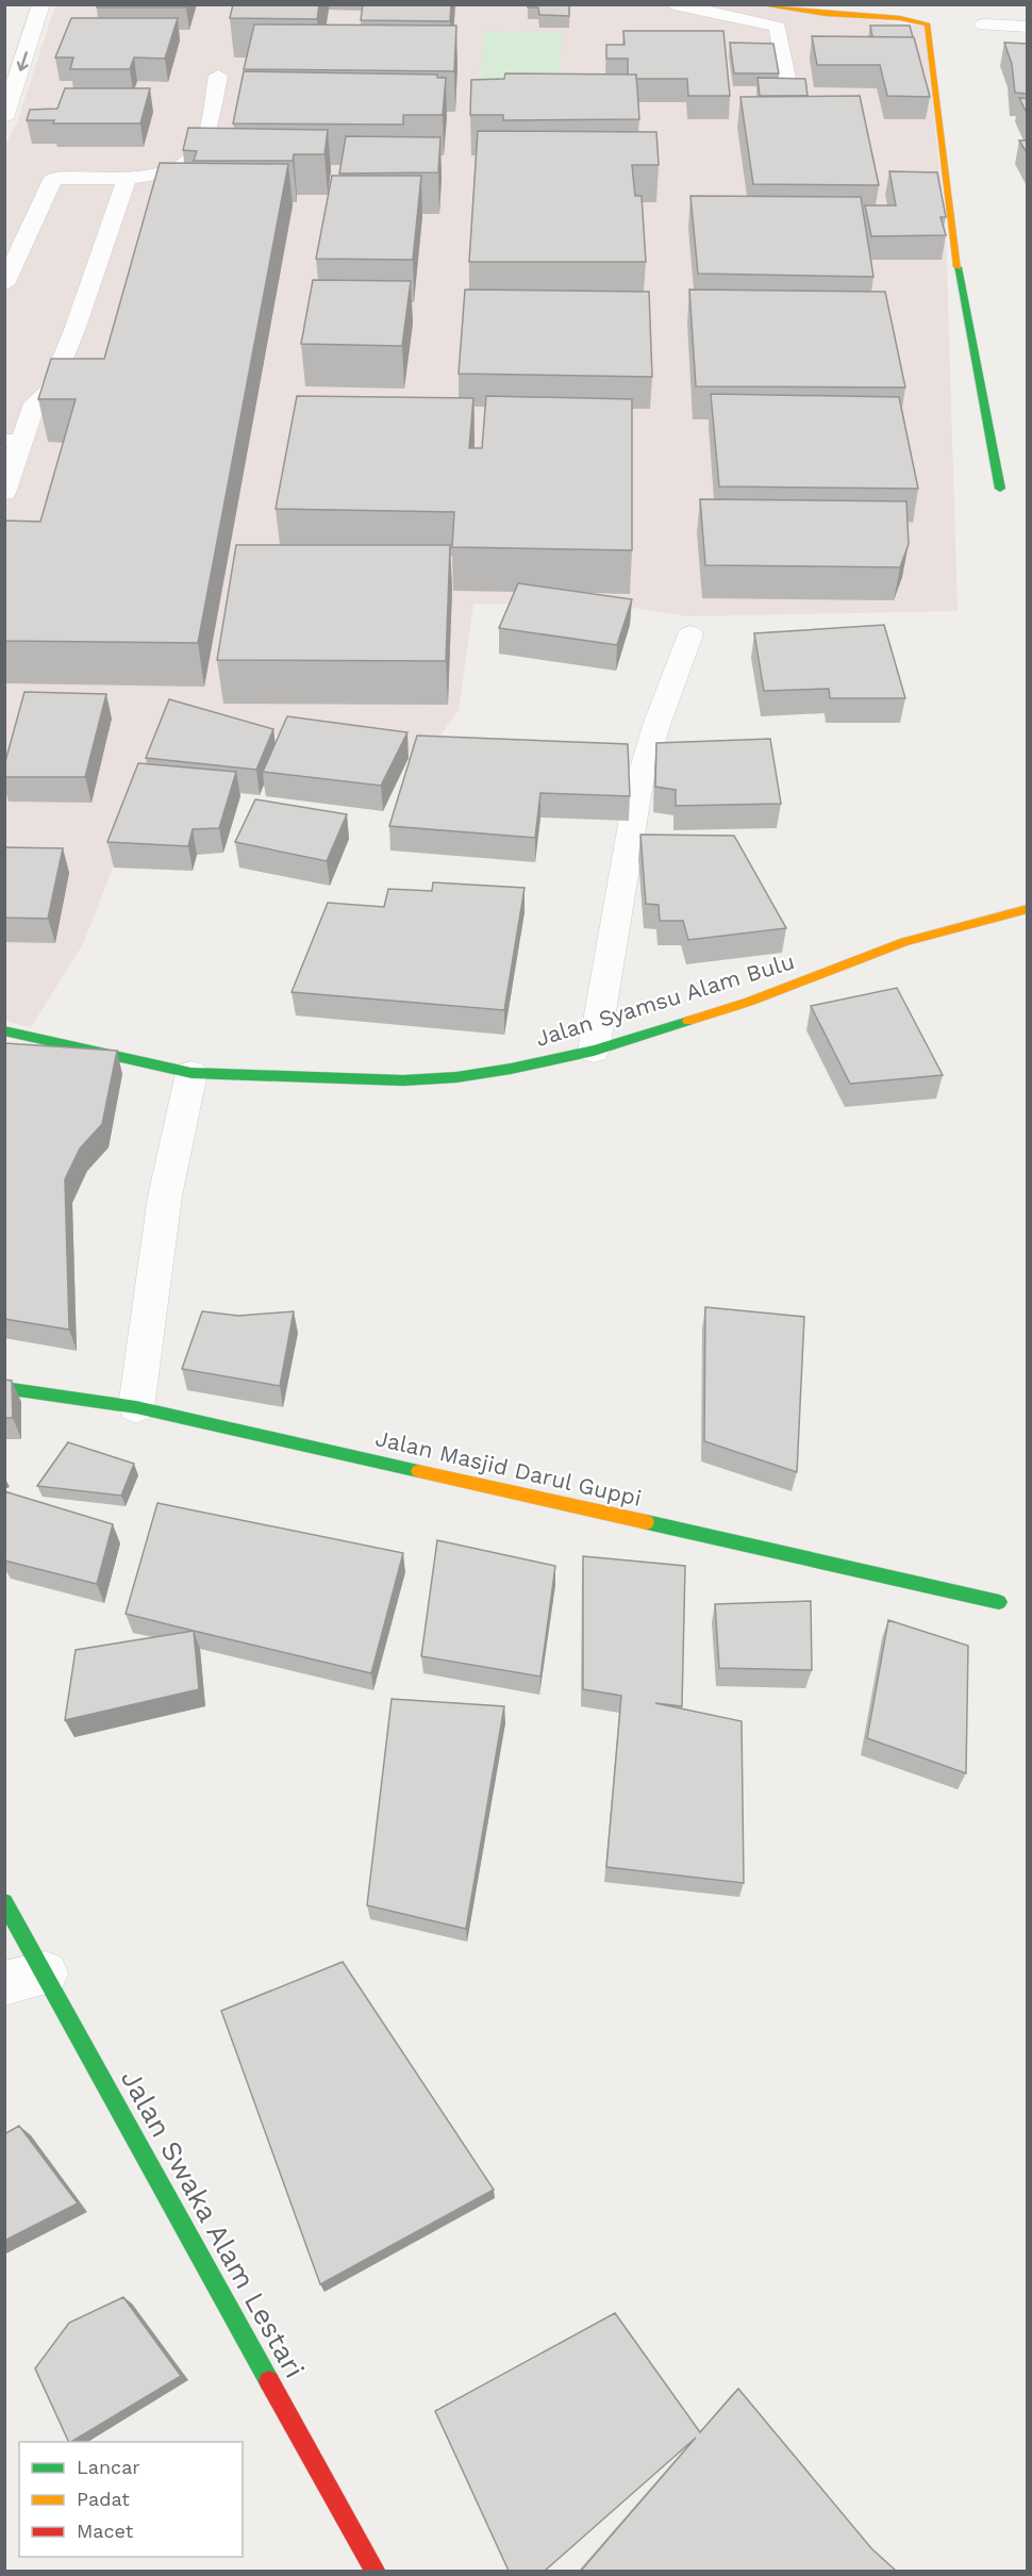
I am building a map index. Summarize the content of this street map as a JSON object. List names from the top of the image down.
{
  "streets": {
    "street": ["Jalan Syamsu Alam Bulu", "Jalan Masjid Darul Guppi", "Jalan Swaka Alam Lestari"]
  },
  "legend": ["Lancar", "Padat", "Macet"]
}
